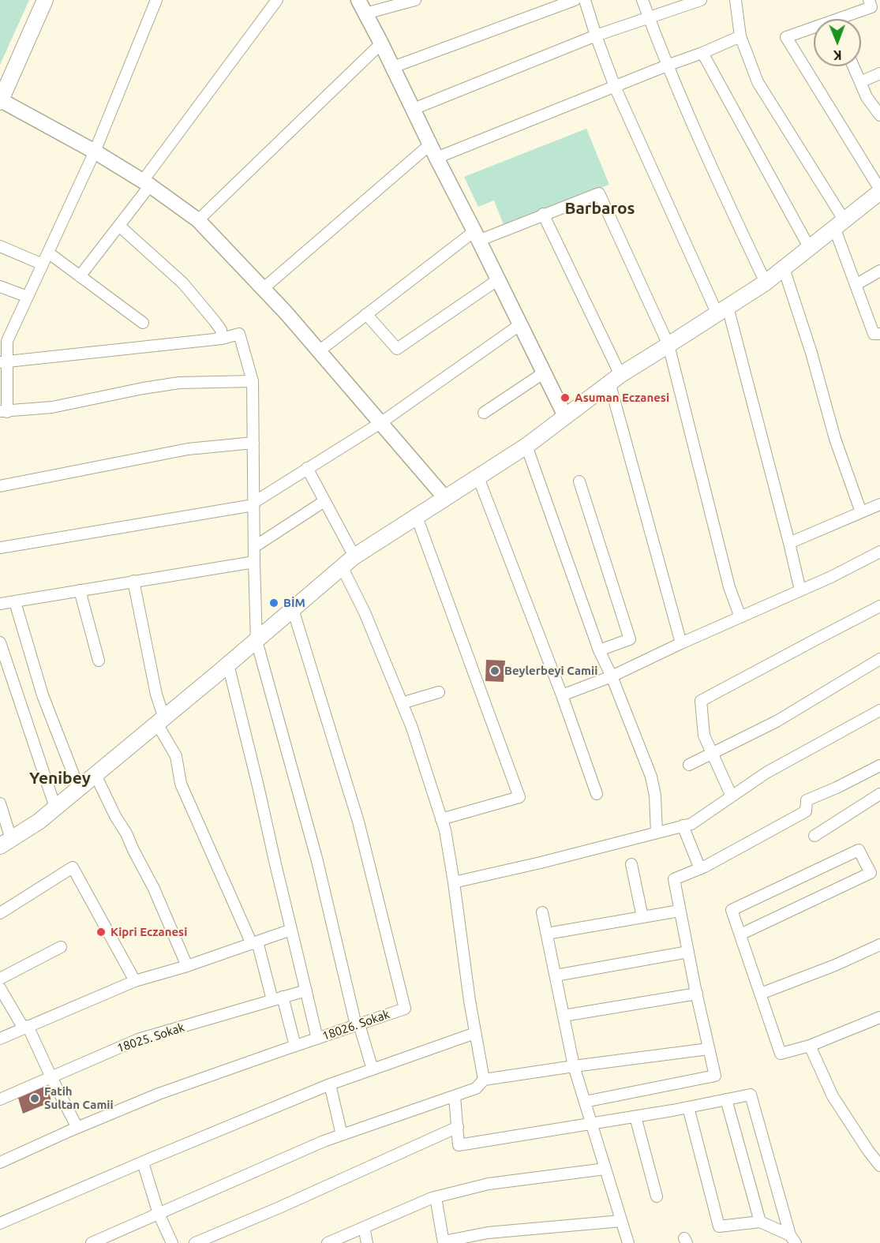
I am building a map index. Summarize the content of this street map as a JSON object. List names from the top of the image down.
{
  "streets": {
    "street": ["18026. Sokak", "18025. Sokak"]
  },
  "districts": ["Barbaros", "Yenibey"],
  "places": [
    "Asuman Eczanesi",
    "BİM",
    "Beylerbeyi Camii",
    "Kipri Eczanesi",
    "Fatih Sultan Camii"
  ],
  "north": "bottom"
}
